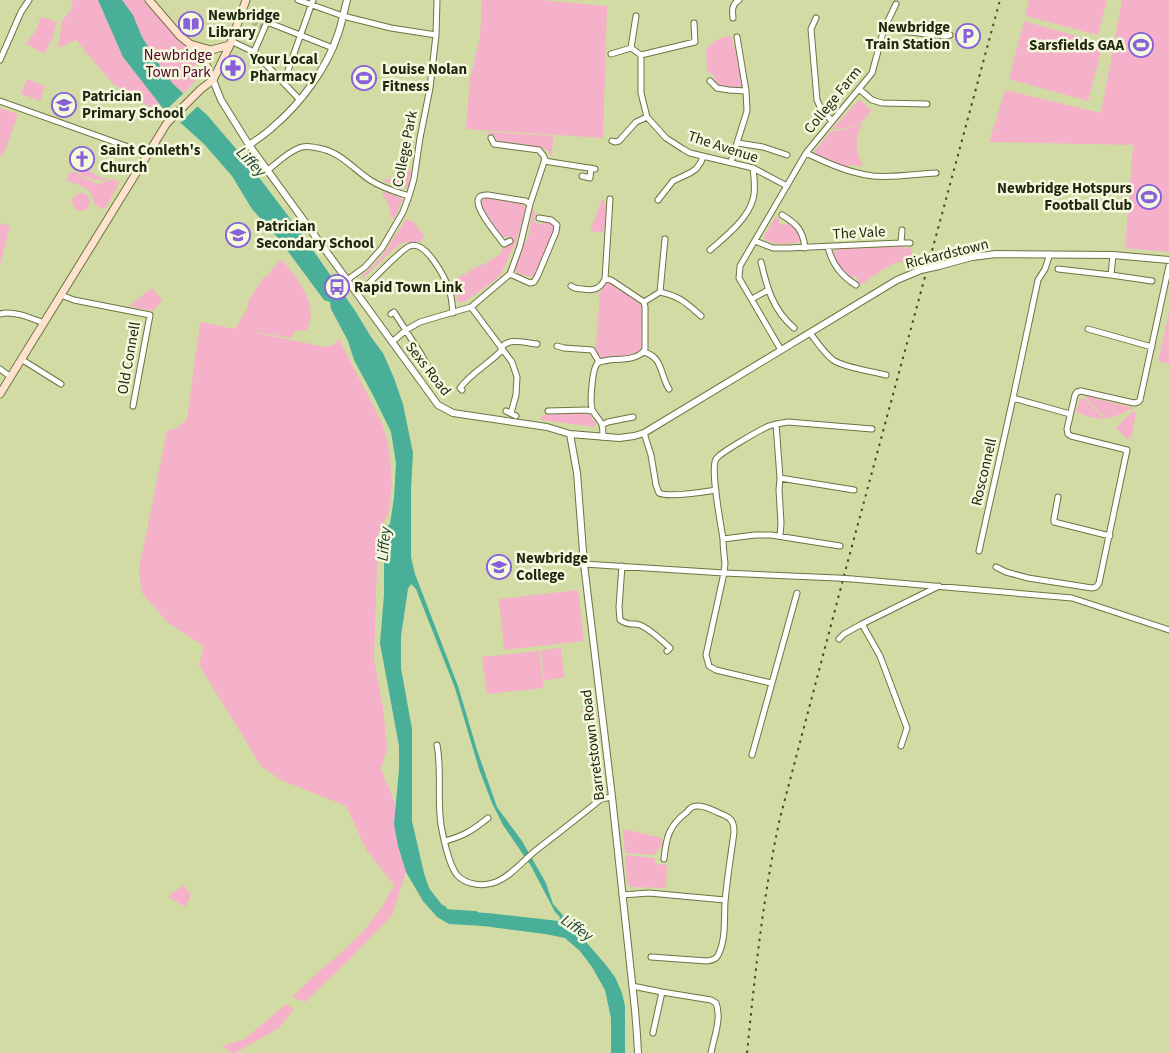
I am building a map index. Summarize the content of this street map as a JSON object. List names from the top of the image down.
{
  "streets": {
    "street": [
      "College Farm",
      "The Avenue",
      "College Park",
      "The Vale",
      "Rickardstown",
      "Old Connell",
      "Sexs Road",
      "Rosconnell",
      "Barretstown Road"
    ]
  },
  "crossings": [
    ["College Farm", "The Avenue"],
    ["College Farm", "The Vale"],
    ["College Farm", "Rickardstown"],
    ["College Farm", "Sexs Road"],
    ["College Park", "Sexs Road"],
    ["Rickardstown", "Sexs Road"],
    ["Rickardstown", "Rosconnell"],
    ["Sexs Road", "Barretstown Road"]
  ],
  "water": ["Liffey"],
  "parks": ["Newbridge Town Park"],
  "places": {
    "library": ["Newbridge Library"],
    "parking": ["Newbridge Train Station"],
    "sports": ["Sarsfields GAA", "Louise Nolan Fitness", "Newbridge Hotspurs Football Club"],
    "pharmacy": ["Your Local Pharmacy"],
    "school or university": ["Patrician Primary School", "Patrician Secondary School", "Newbridge College"],
    "church": ["Saint Conleth's Church"],
    "bus stop": ["Rapid Town Link"]
  }
}
